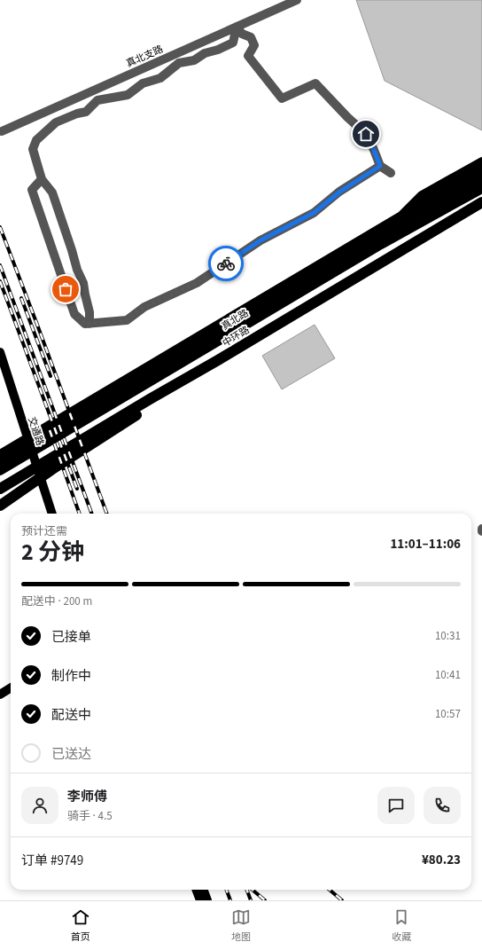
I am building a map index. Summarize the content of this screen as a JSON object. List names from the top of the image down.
{
  "streets": {
    "highway": ["中环路"],
    "main road": ["真北路", "交通路"],
    "street": ["真北支路"]
  },
  "page": {
    "heading": ["2 分钟", "预计还需", "11:01–11:06"],
    "panel": [
      "李师傅",
      "骑手 · 4.5",
      "订单 #9749",
      "¥80.23"
    ],
    "bar": "配送中 · 200 m",
    "list": [
      ["已接单", "10:31"],
      ["制作中", "10:41"],
      ["配送中", "10:57"],
      "已送达"
    ],
    "tabs": ["首页", "地图", "收藏"]
  }
}
